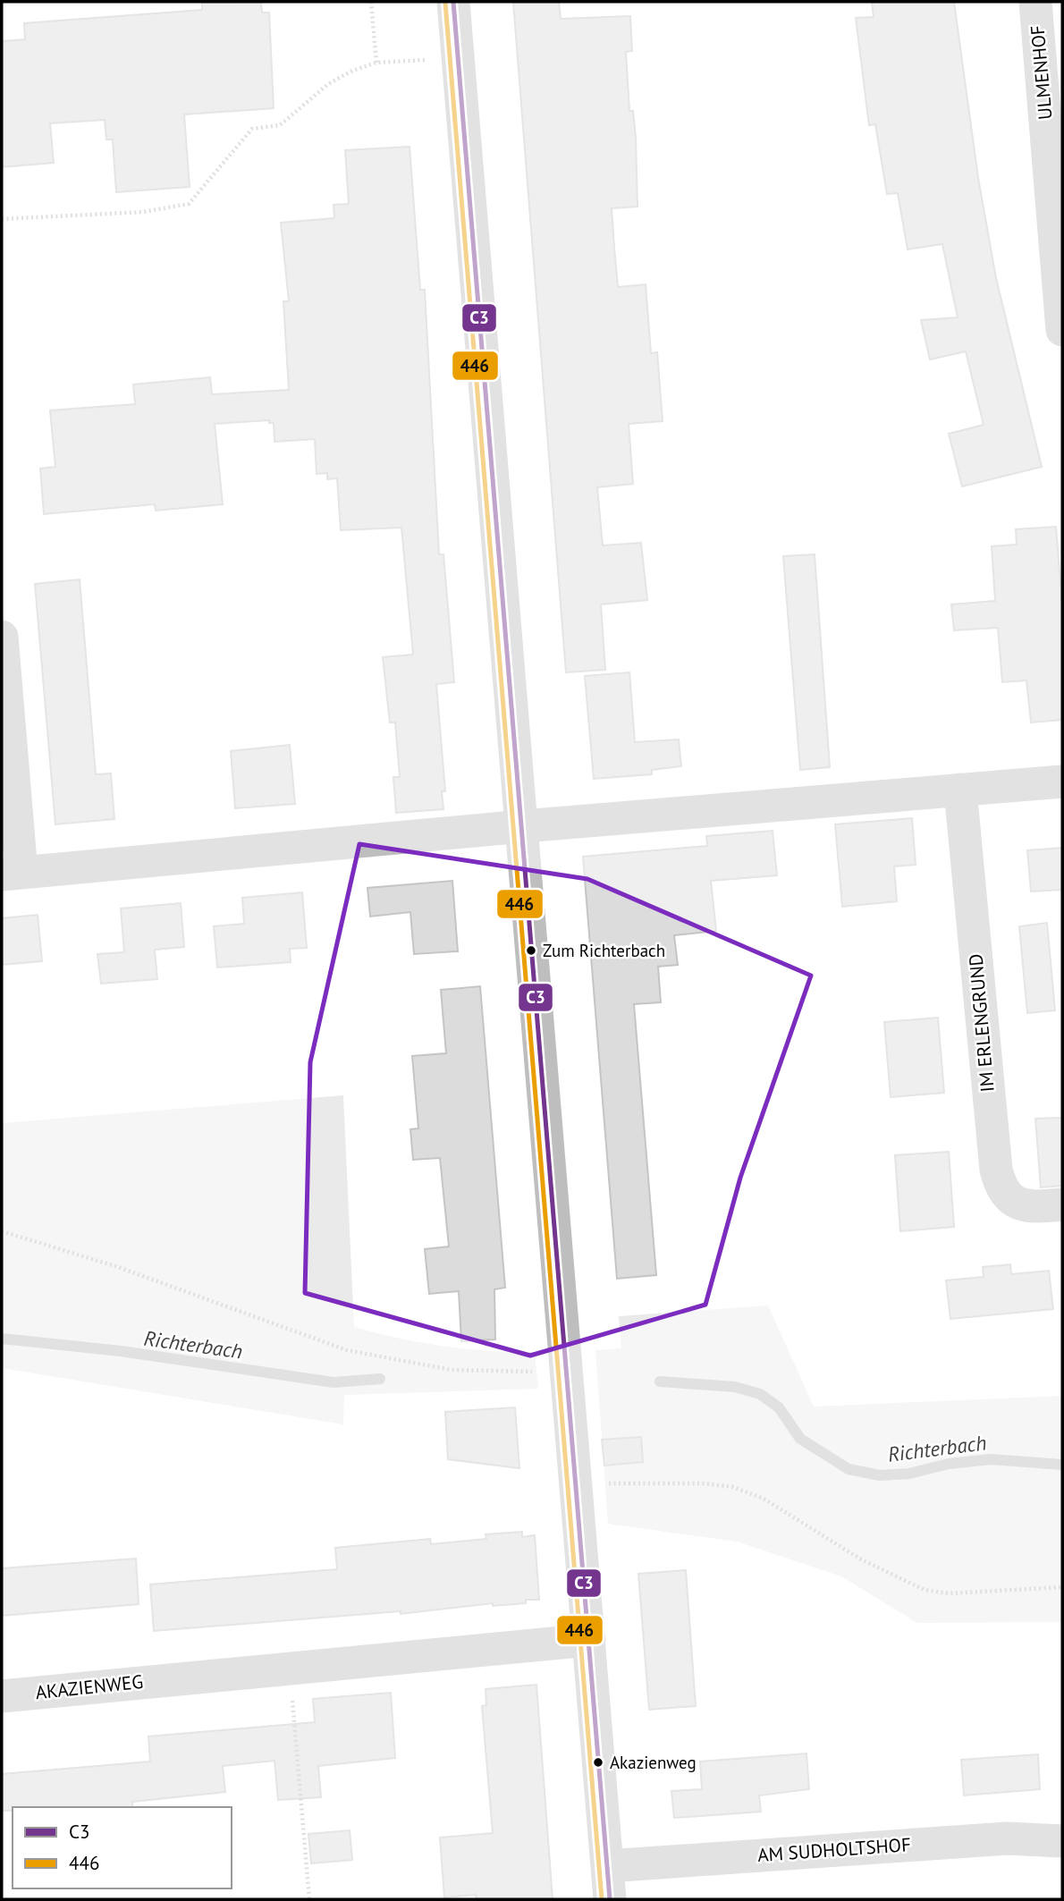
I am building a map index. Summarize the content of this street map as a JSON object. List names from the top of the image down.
{
  "streets": {
    "street": [
      "ULMENHOF",
      "IM ERLENGRUND",
      "AKAZIENWEG",
      "AM SUDHOLTSHOF"
    ]
  },
  "water": ["Richterbach"],
  "places": ["Zum Richterbach", "Akazienweg"],
  "lines": ["transit line C3", "transit line 446"],
  "legend": ["C3", "446"]
}
